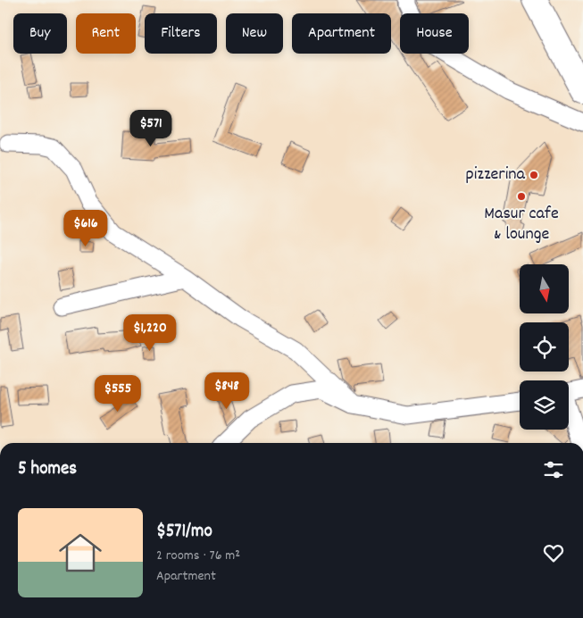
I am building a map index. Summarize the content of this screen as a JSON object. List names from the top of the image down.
{
  "places": ["pizzerina", "Masur cafe & lounge"],
  "north": "bottom",
  "page": {
    "chip": [
      "Buy",
      "Rent",
      "Filters",
      "New",
      "Apartment",
      "House"
    ],
    "price": [
      "$571",
      "$616",
      "$1,220",
      "$848",
      "$555"
    ],
    "heading": "5 homes",
    "list": [
      {
        "name": "$571/mo",
        "note": "2 rooms · 76 m² · Apartment"
      }
    ]
  }
}
